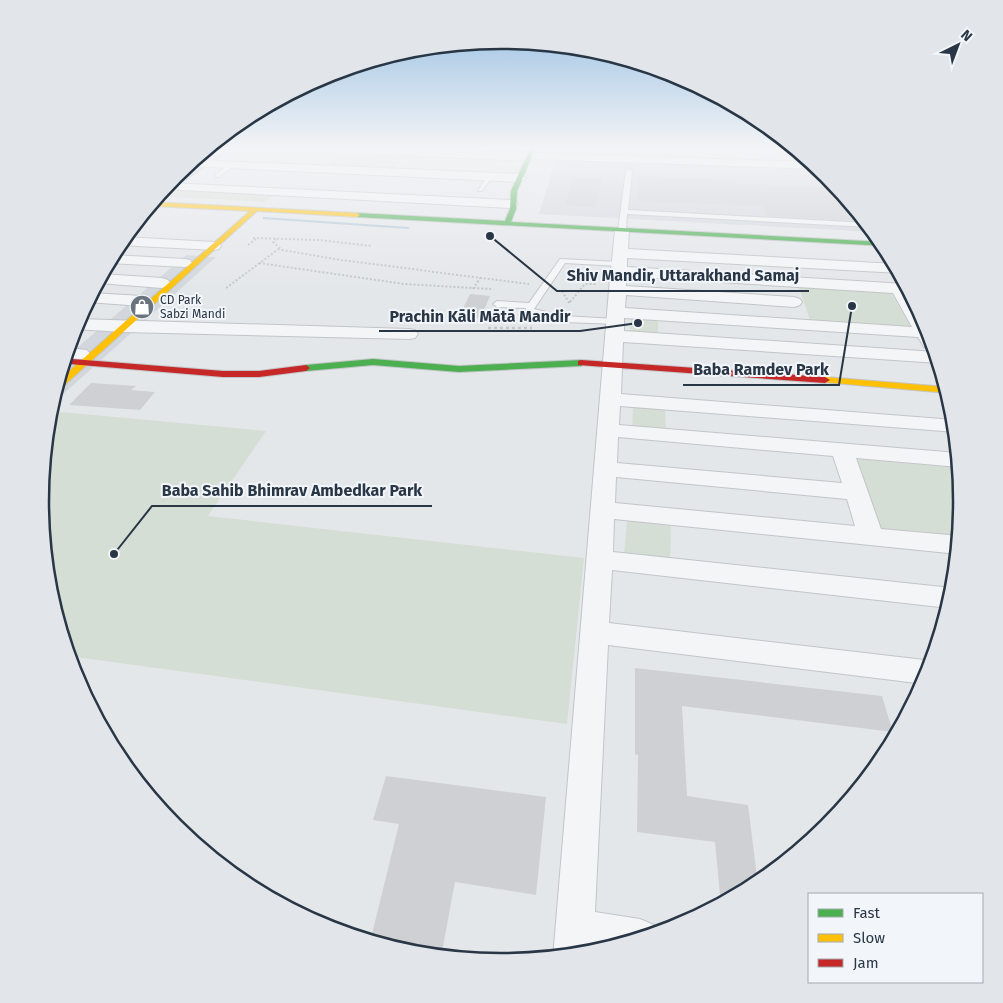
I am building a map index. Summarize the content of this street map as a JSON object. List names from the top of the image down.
{
  "places": {
    "other": [
      "Shiv Mandir, Uttarakhand Samaj",
      "Baba Ramdev Park",
      "Prachin Kāli Mātā Mandir",
      "Baba Sahib Bhimrav Ambedkar Park"
    ],
    "shop": ["CD Park Sabzi Mandi"]
  },
  "legend": ["Fast", "Slow", "Jam"],
  "north": "top right"
}
